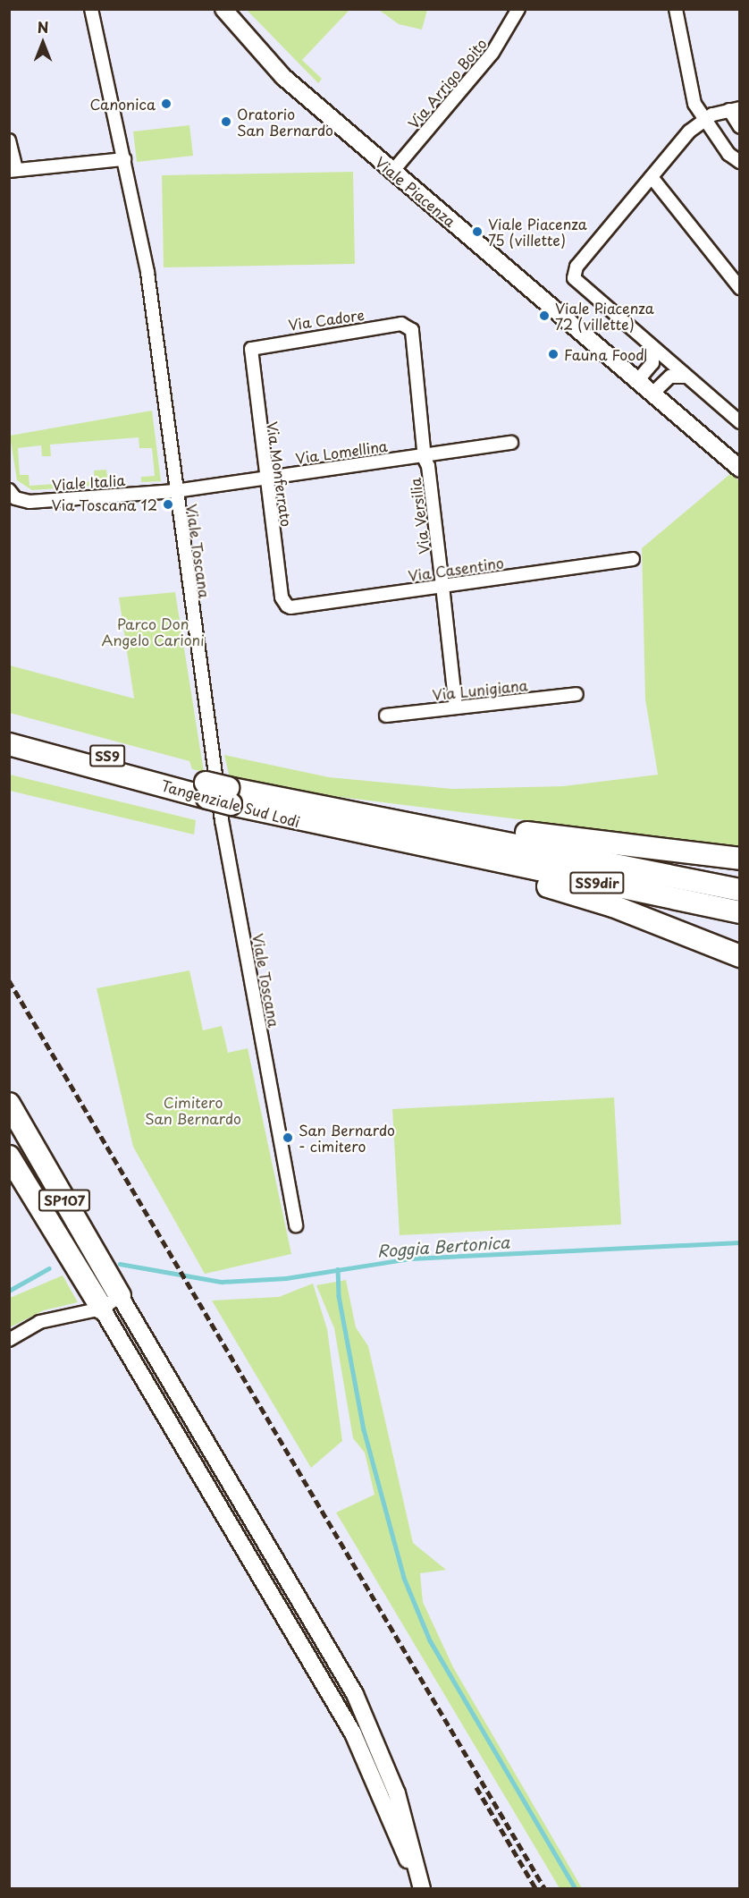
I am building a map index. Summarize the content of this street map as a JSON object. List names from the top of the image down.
{
  "streets": {
    "highway": [
      "SS9",
      "Tangenziale Sud Lodi",
      "SS9dir",
      "SP107"
    ],
    "main road": ["Viale Piacenza"],
    "street": [
      "Via Arrigo Boito",
      "Via Cadore",
      "Via Lomellina",
      "Via Monferrato",
      "Viale Italia",
      "Via Versilia",
      "Viale Toscana",
      "Via Casentino",
      "Via Lunigiana"
    ]
  },
  "crossings": [
    ["Via Arrigo Boito", "Viale Piacenza"],
    ["Via Cadore", "Via Monferrato"],
    ["Via Cadore", "Via Versilia"],
    ["Via Lomellina", "Via Monferrato"],
    ["Via Lomellina", "Viale Italia"],
    ["Via Lomellina", "Via Versilia"],
    ["Via Lomellina", "Viale Toscana"],
    ["Via Monferrato", "Via Casentino"],
    ["Viale Italia", "Viale Toscana"],
    ["Via Versilia", "Via Casentino"],
    ["Via Versilia", "Via Lunigiana"],
    ["Tangenziale Sud Lodi", "SS9dir"]
  ],
  "water": ["Roggia Bertonica"],
  "parks": ["Parco Don Angelo Carioni", "Cimitero San Bernardo"],
  "places": [
    "Canonica",
    "Oratorio San Bernardo",
    "Viale Piacenza 75 (villette)",
    "Viale Piacenza 72 (villette)",
    "Fauna Food",
    "Via Toscana 12",
    "San Bernardo - cimitero"
  ],
  "north": "top"
}
